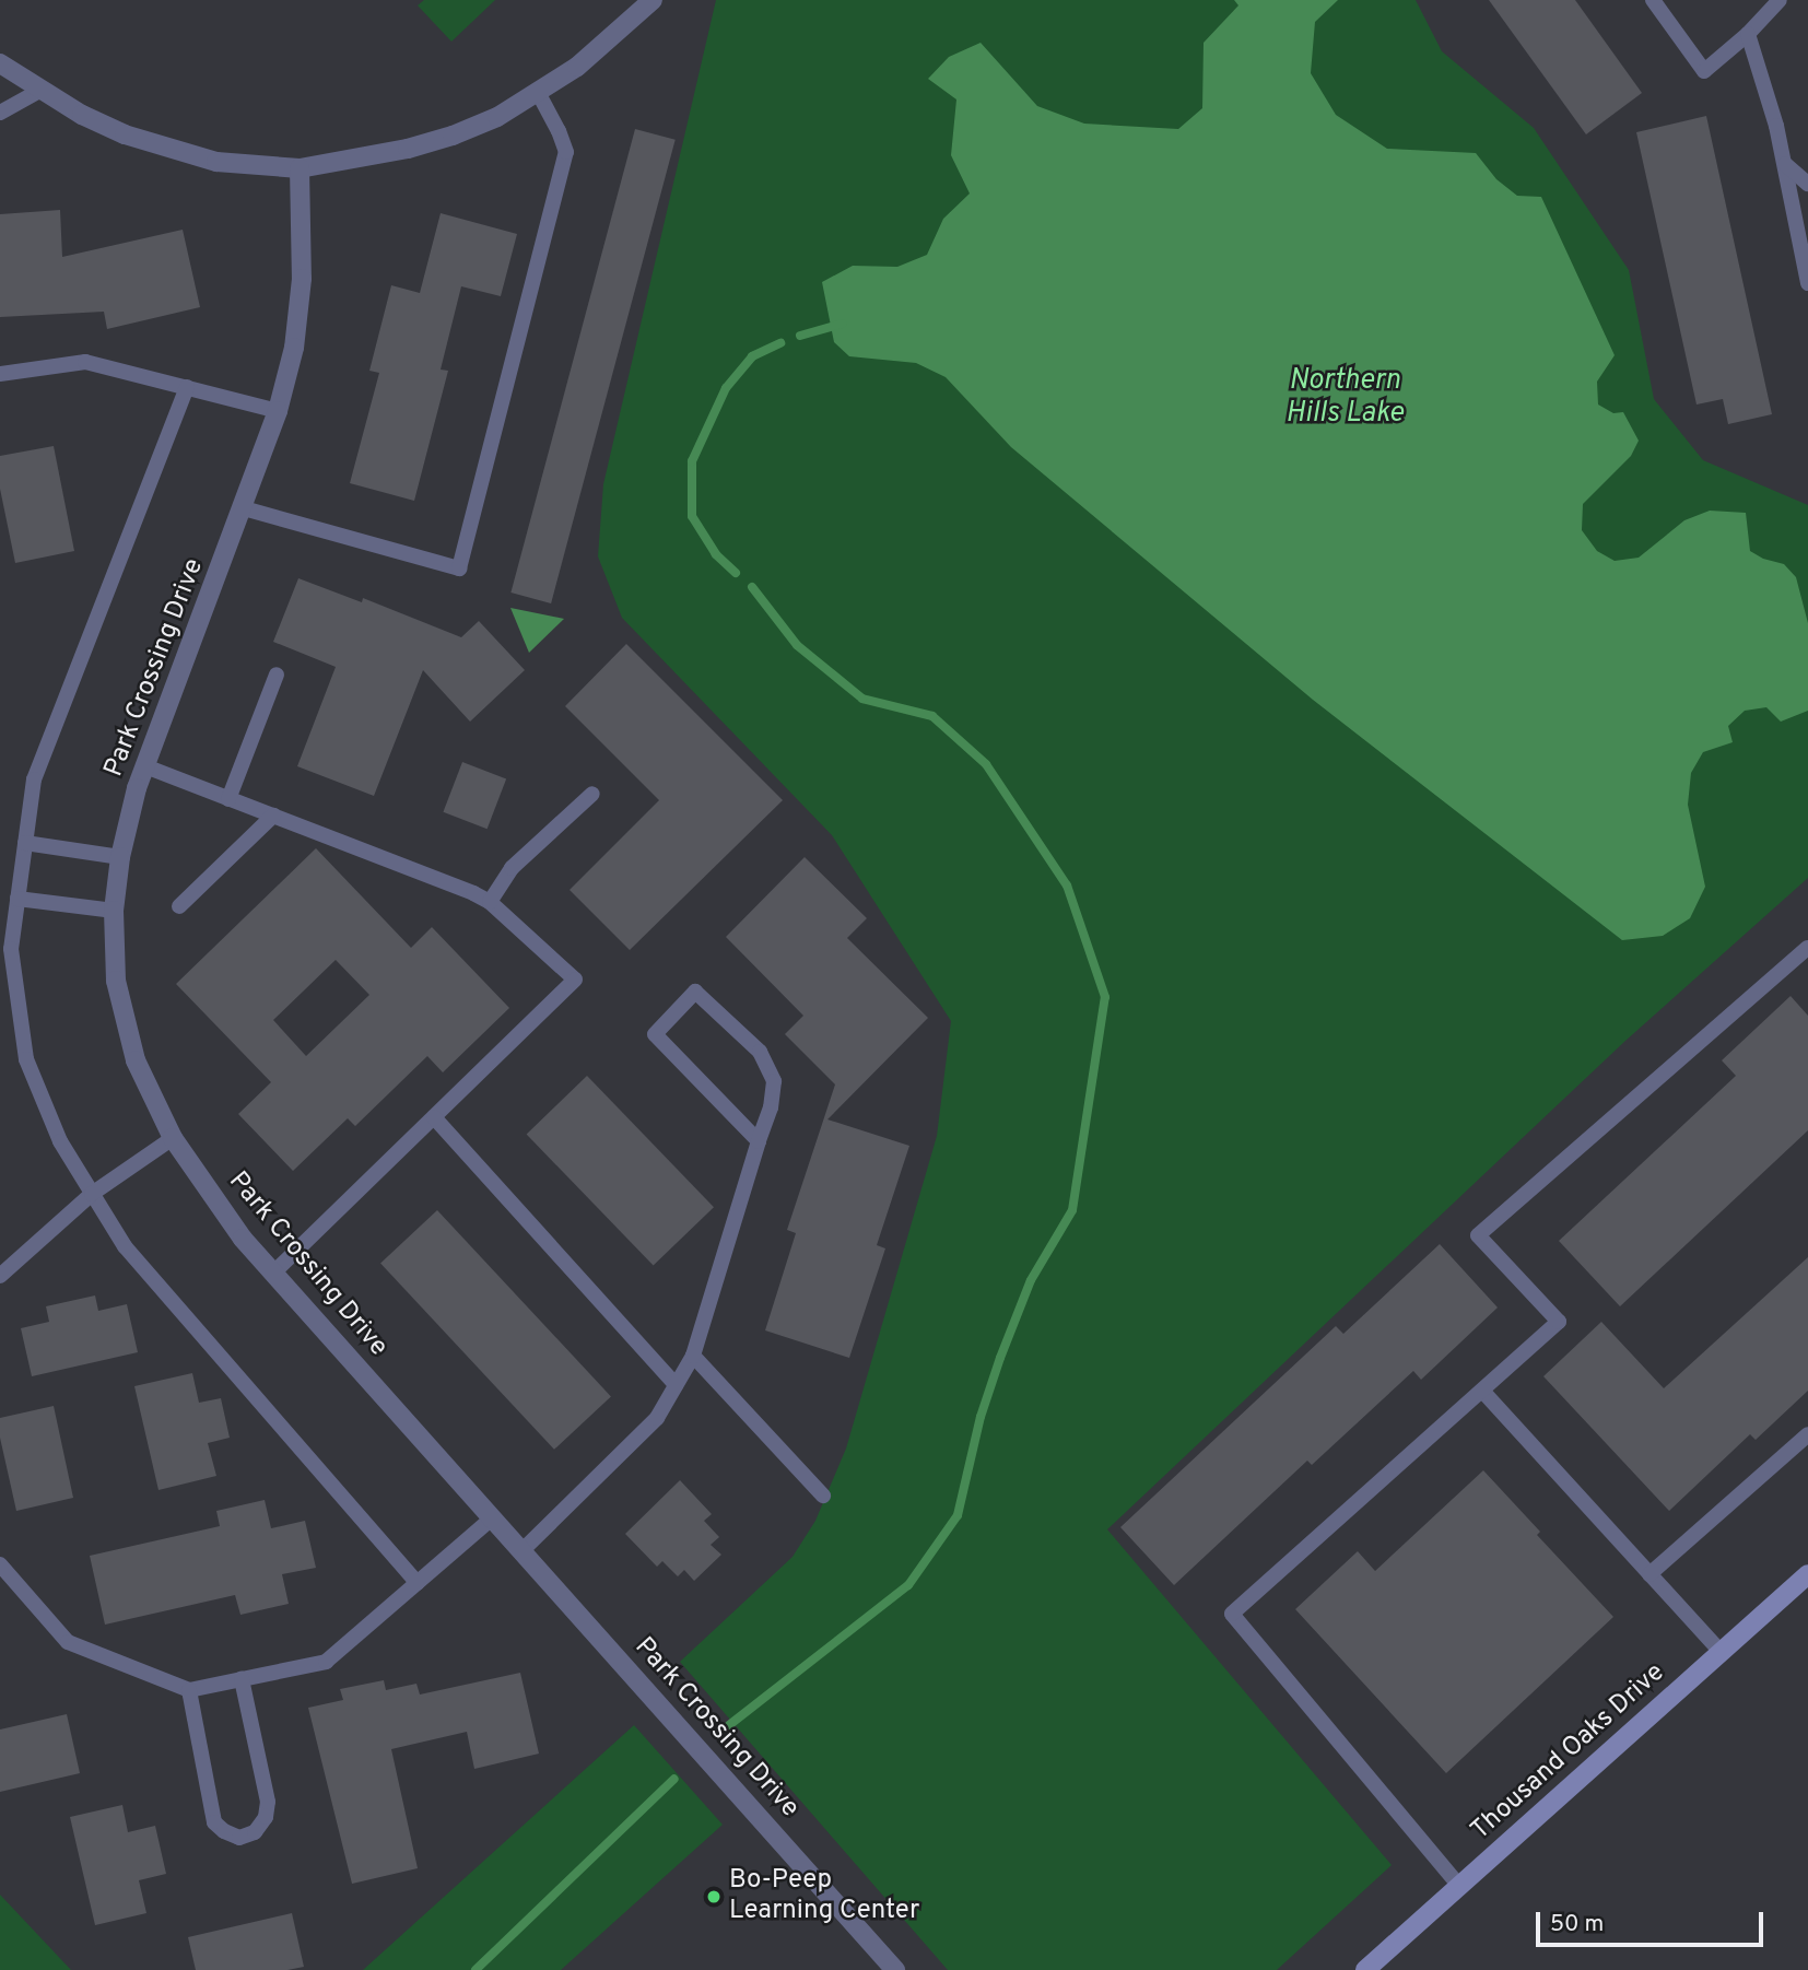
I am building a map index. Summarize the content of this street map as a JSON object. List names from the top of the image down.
{
  "streets": {
    "main road": ["Thousand Oaks Drive"],
    "street": ["Park Crossing Drive"]
  },
  "water": ["Northern Hills Lake"],
  "places": ["Bo-Peep Learning Center"],
  "scale_bar": "50 m"
}
